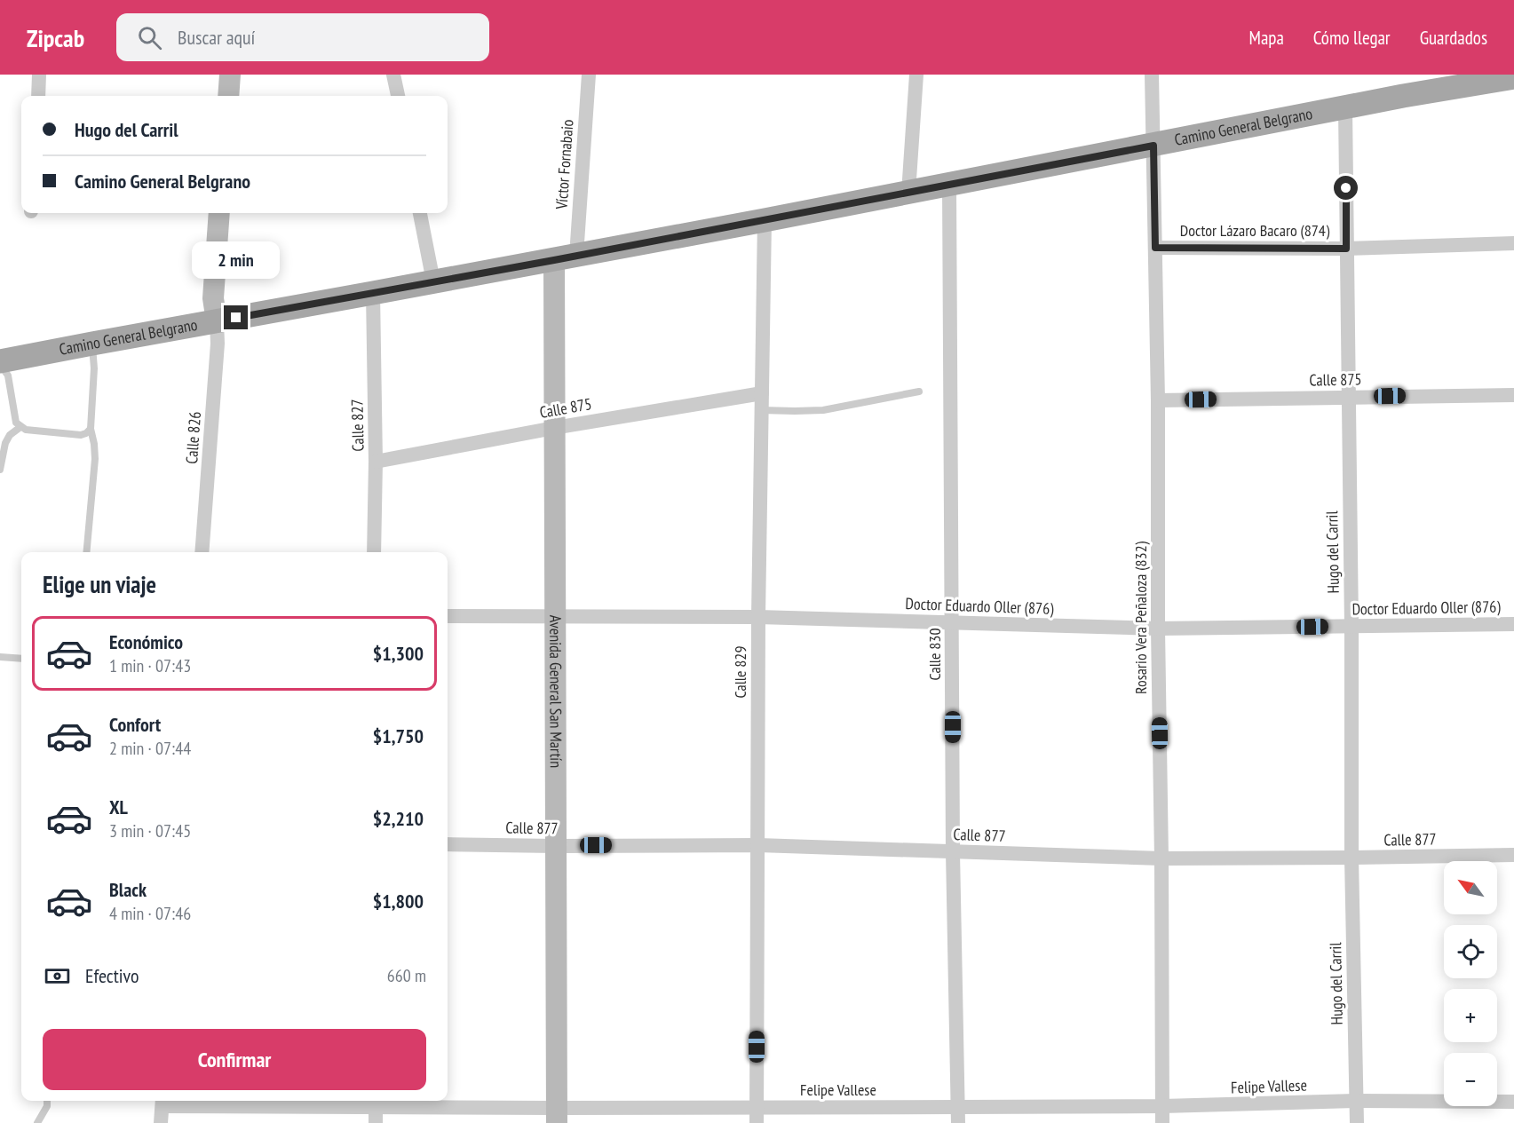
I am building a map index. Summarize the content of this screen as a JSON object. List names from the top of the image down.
{
  "streets": {
    "main road": ["Camino General Belgrano", "Avenida General San Martín"],
    "street": [
      "Víctor Fornabaio",
      "Doctor Lázaro Bacaro (874)",
      "Calle 875",
      "Calle 827",
      "Calle 826",
      "Hugo del Carril",
      "Doctor Eduardo Oller (876)",
      "Rosario Vera Peñaloza (832)",
      "Calle 830",
      "Calle 829",
      "Calle 877",
      "Felipe Vallese"
    ]
  },
  "crossings": [
    ["Camino General Belgrano", "Víctor Fornabaio"],
    ["Camino General Belgrano", "Calle 827"],
    ["Camino General Belgrano", "Calle 826"],
    ["Camino General Belgrano", "Hugo del Carril"],
    ["Camino General Belgrano", "Rosario Vera Peñaloza (832)"],
    ["Camino General Belgrano", "Calle 830"],
    ["Camino General Belgrano", "Calle 829"],
    ["Camino General Belgrano", "Avenida General San Martín"],
    ["Víctor Fornabaio", "Avenida General San Martín"],
    ["Doctor Lázaro Bacaro (874)", "Hugo del Carril"],
    ["Doctor Lázaro Bacaro (874)", "Rosario Vera Peñaloza (832)"],
    ["Calle 875", "Calle 827"],
    ["Calle 875", "Hugo del Carril"],
    ["Calle 875", "Rosario Vera Peñaloza (832)"],
    ["Calle 875", "Calle 829"],
    ["Calle 875", "Avenida General San Martín"],
    ["Hugo del Carril", "Doctor Eduardo Oller (876)"],
    ["Hugo del Carril", "Calle 877"],
    ["Hugo del Carril", "Felipe Vallese"],
    ["Doctor Eduardo Oller (876)", "Rosario Vera Peñaloza (832)"],
    ["Doctor Eduardo Oller (876)", "Calle 830"],
    ["Doctor Eduardo Oller (876)", "Calle 829"],
    ["Doctor Eduardo Oller (876)", "Avenida General San Martín"],
    ["Rosario Vera Peñaloza (832)", "Calle 877"],
    ["Rosario Vera Peñaloza (832)", "Felipe Vallese"],
    ["Calle 830", "Calle 877"],
    ["Calle 830", "Felipe Vallese"],
    ["Calle 829", "Calle 877"],
    ["Calle 829", "Felipe Vallese"],
    ["Avenida General San Martín", "Calle 877"],
    ["Avenida General San Martín", "Felipe Vallese"]
  ],
  "north": "top left",
  "page": {
    "header": "Zipcab",
    "search": "Buscar aquí",
    "nav": ["Mapa", "Cómo llegar", "Guardados"],
    "banner": ["Hugo del Carril", "Camino General Belgrano"],
    "bubble": "2 min",
    "heading": "Elige un viaje",
    "list": [
      {
        "name": "Económico",
        "note": "1 min · 07:43",
        "value": "$1,300"
      },
      {
        "name": "Confort",
        "note": "2 min · 07:44",
        "value": "$1,750"
      },
      {
        "name": "XL",
        "note": "3 min · 07:45",
        "value": "$2,210"
      },
      {
        "name": "Black",
        "note": "4 min · 07:46",
        "value": "$1,800"
      }
    ],
    "map_buttons": ["+", "−"],
    "pay": ["Efectivo", "660 m"],
    "buttons": "Confirmar"
  }
}
